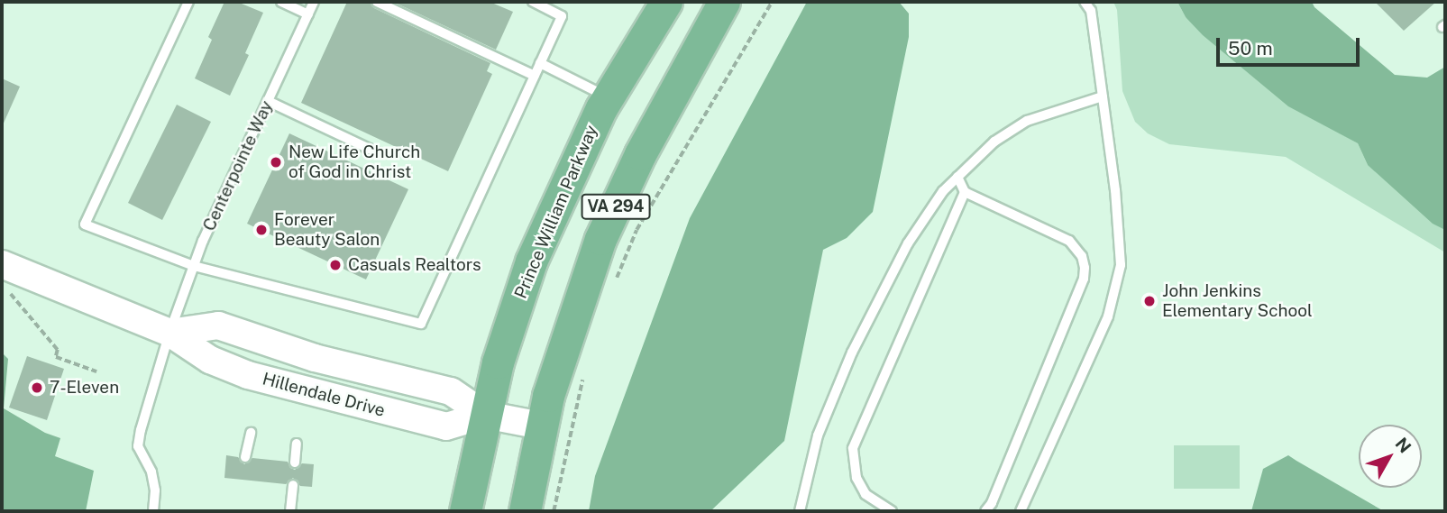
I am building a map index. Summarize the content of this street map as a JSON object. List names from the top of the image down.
{
  "streets": {
    "highway": ["VA 294", "Prince William Parkway"],
    "main road": ["Hillendale Drive"],
    "lane": ["Centerpointe Way"]
  },
  "crossings": [
    ["Centerpointe Way", "Hillendale Drive"],
    ["VA 294", "Hillendale Drive"],
    ["Prince William Parkway", "Hillendale Drive"]
  ],
  "places": [
    "New Life Church of God in Christ",
    "Forever Beauty Salon",
    "Casuals Realtors",
    "John Jenkins Elementary School",
    "7-Eleven"
  ],
  "scale_bar": "50 m",
  "north": "top right"
}
